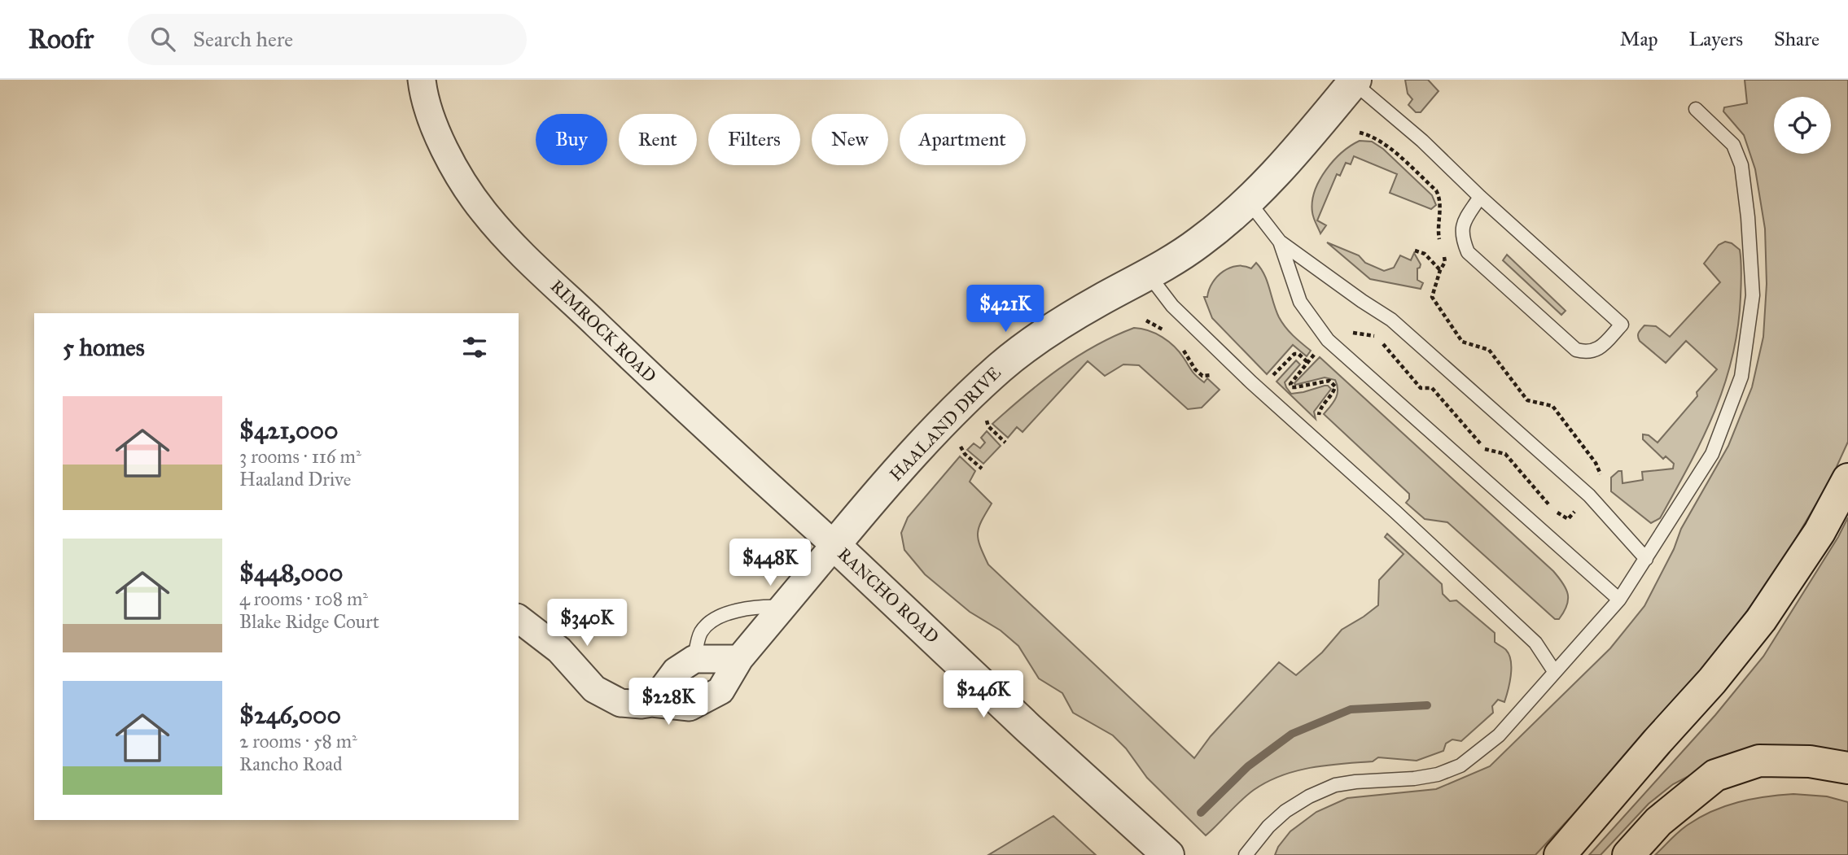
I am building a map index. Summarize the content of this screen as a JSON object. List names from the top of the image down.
{
  "streets": {
    "street": ["RIMROCK ROAD", "HAALAND DRIVE", "RANCHO ROAD"]
  },
  "crossings": [
    ["RIMROCK ROAD", "HAALAND DRIVE"],
    ["RIMROCK ROAD", "RANCHO ROAD"],
    ["HAALAND DRIVE", "RANCHO ROAD"]
  ],
  "page": {
    "header": "Roofr",
    "search": "Search here",
    "nav": ["Map", "Layers", "Share"],
    "chip": [
      "Buy",
      "Rent",
      "Filters",
      "New",
      "Apartment"
    ],
    "price": [
      "$421K",
      "$448K",
      "$340K",
      "$246K",
      "$228K"
    ],
    "heading": "5 homes",
    "list": [
      {
        "name": "$421,000",
        "note": "3 rooms · 116 m² · Haaland Drive"
      },
      {
        "name": "$448,000",
        "note": "4 rooms · 108 m² · Blake Ridge Court"
      },
      {
        "name": "$246,000",
        "note": "2 rooms · 58 m² · Rancho Road"
      }
    ]
  }
}
